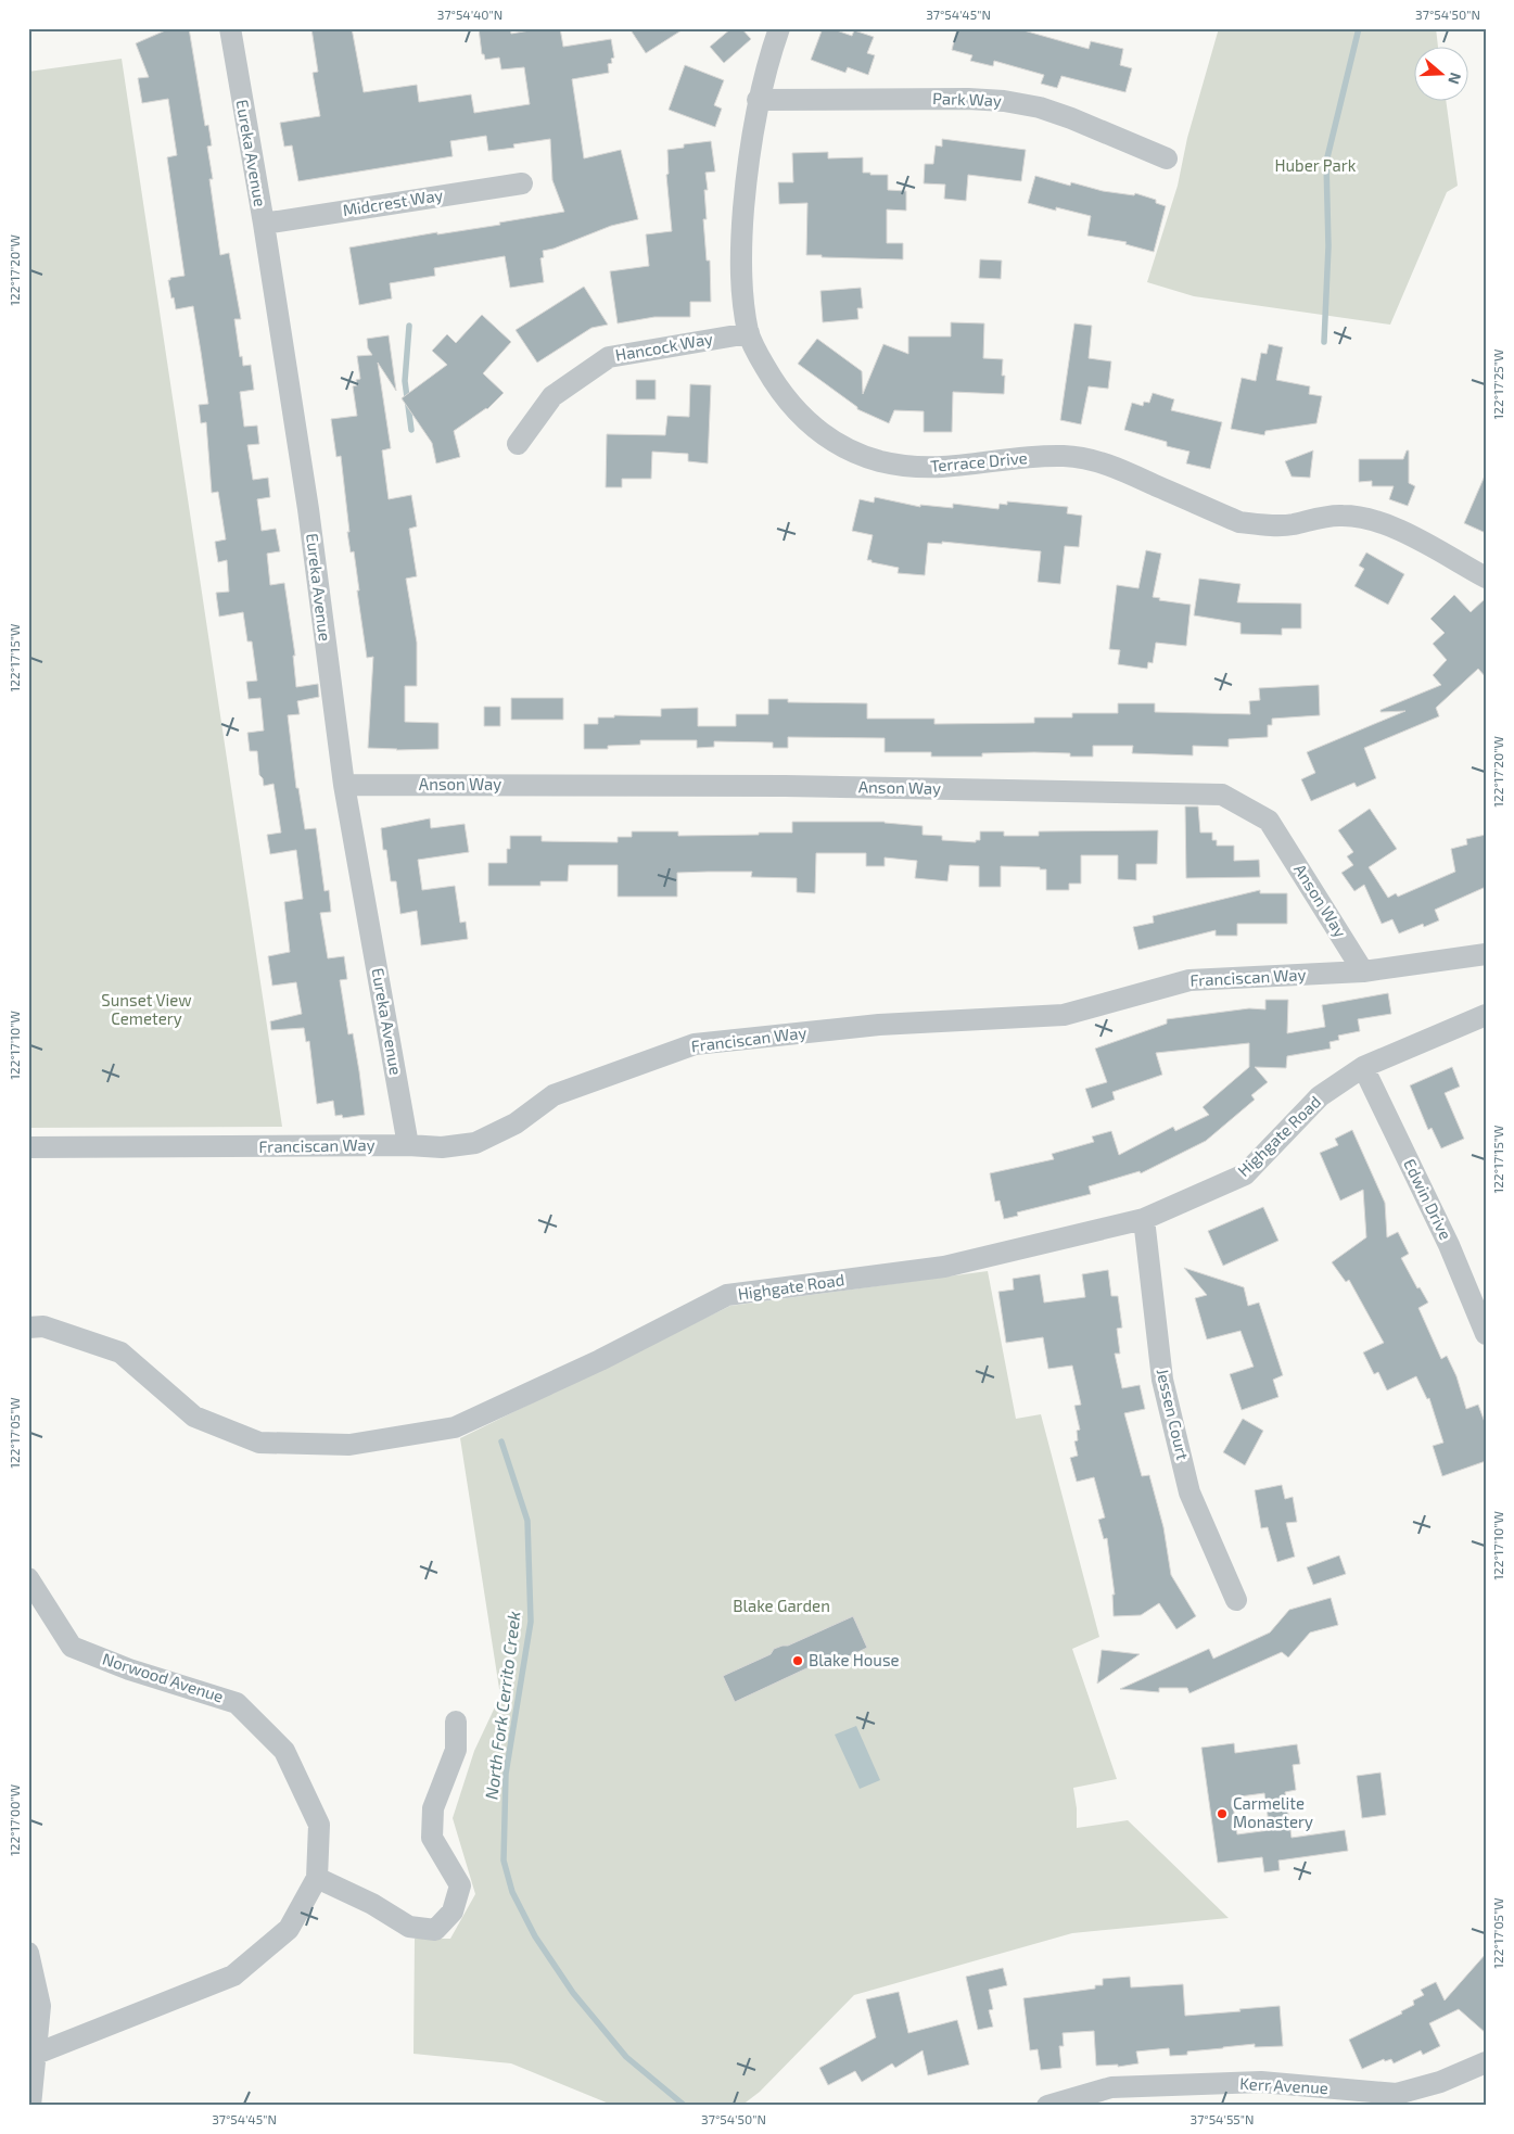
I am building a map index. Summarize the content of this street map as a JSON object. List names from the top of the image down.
{
  "streets": {
    "street": [
      "Park Way",
      "Eureka Avenue",
      "Midcrest Way",
      "Hancock Way",
      "Terrace Drive",
      "Anson Way",
      "Franciscan Way",
      "Highgate Road",
      "Edwin Drive",
      "Jessen Court",
      "Norwood Avenue",
      "Kerr Avenue"
    ]
  },
  "crossings": [
    ["Park Way", "Terrace Drive"],
    ["Eureka Avenue", "Midcrest Way"],
    ["Eureka Avenue", "Anson Way"],
    ["Eureka Avenue", "Franciscan Way"],
    ["Hancock Way", "Terrace Drive"],
    ["Anson Way", "Franciscan Way"],
    ["Highgate Road", "Edwin Drive"],
    ["Highgate Road", "Jessen Court"]
  ],
  "water": ["North Fork Cerrito Creek"],
  "parks": ["Huber Park", "Sunset View Cemetery", "Blake Garden"],
  "places": ["Blake House", "Carmelite Monastery"],
  "north": "right",
  "coordinates": [
    "37°54'40\"N",
    "37°54'45\"N",
    "37°54'50\"N",
    "122°17'20\"W",
    "122°17'25\"W",
    "122°17'15\"W",
    "122°17'10\"W",
    "122°17'05\"W",
    "122°17'00\"W",
    "37°54'55\"N"
  ]
}
